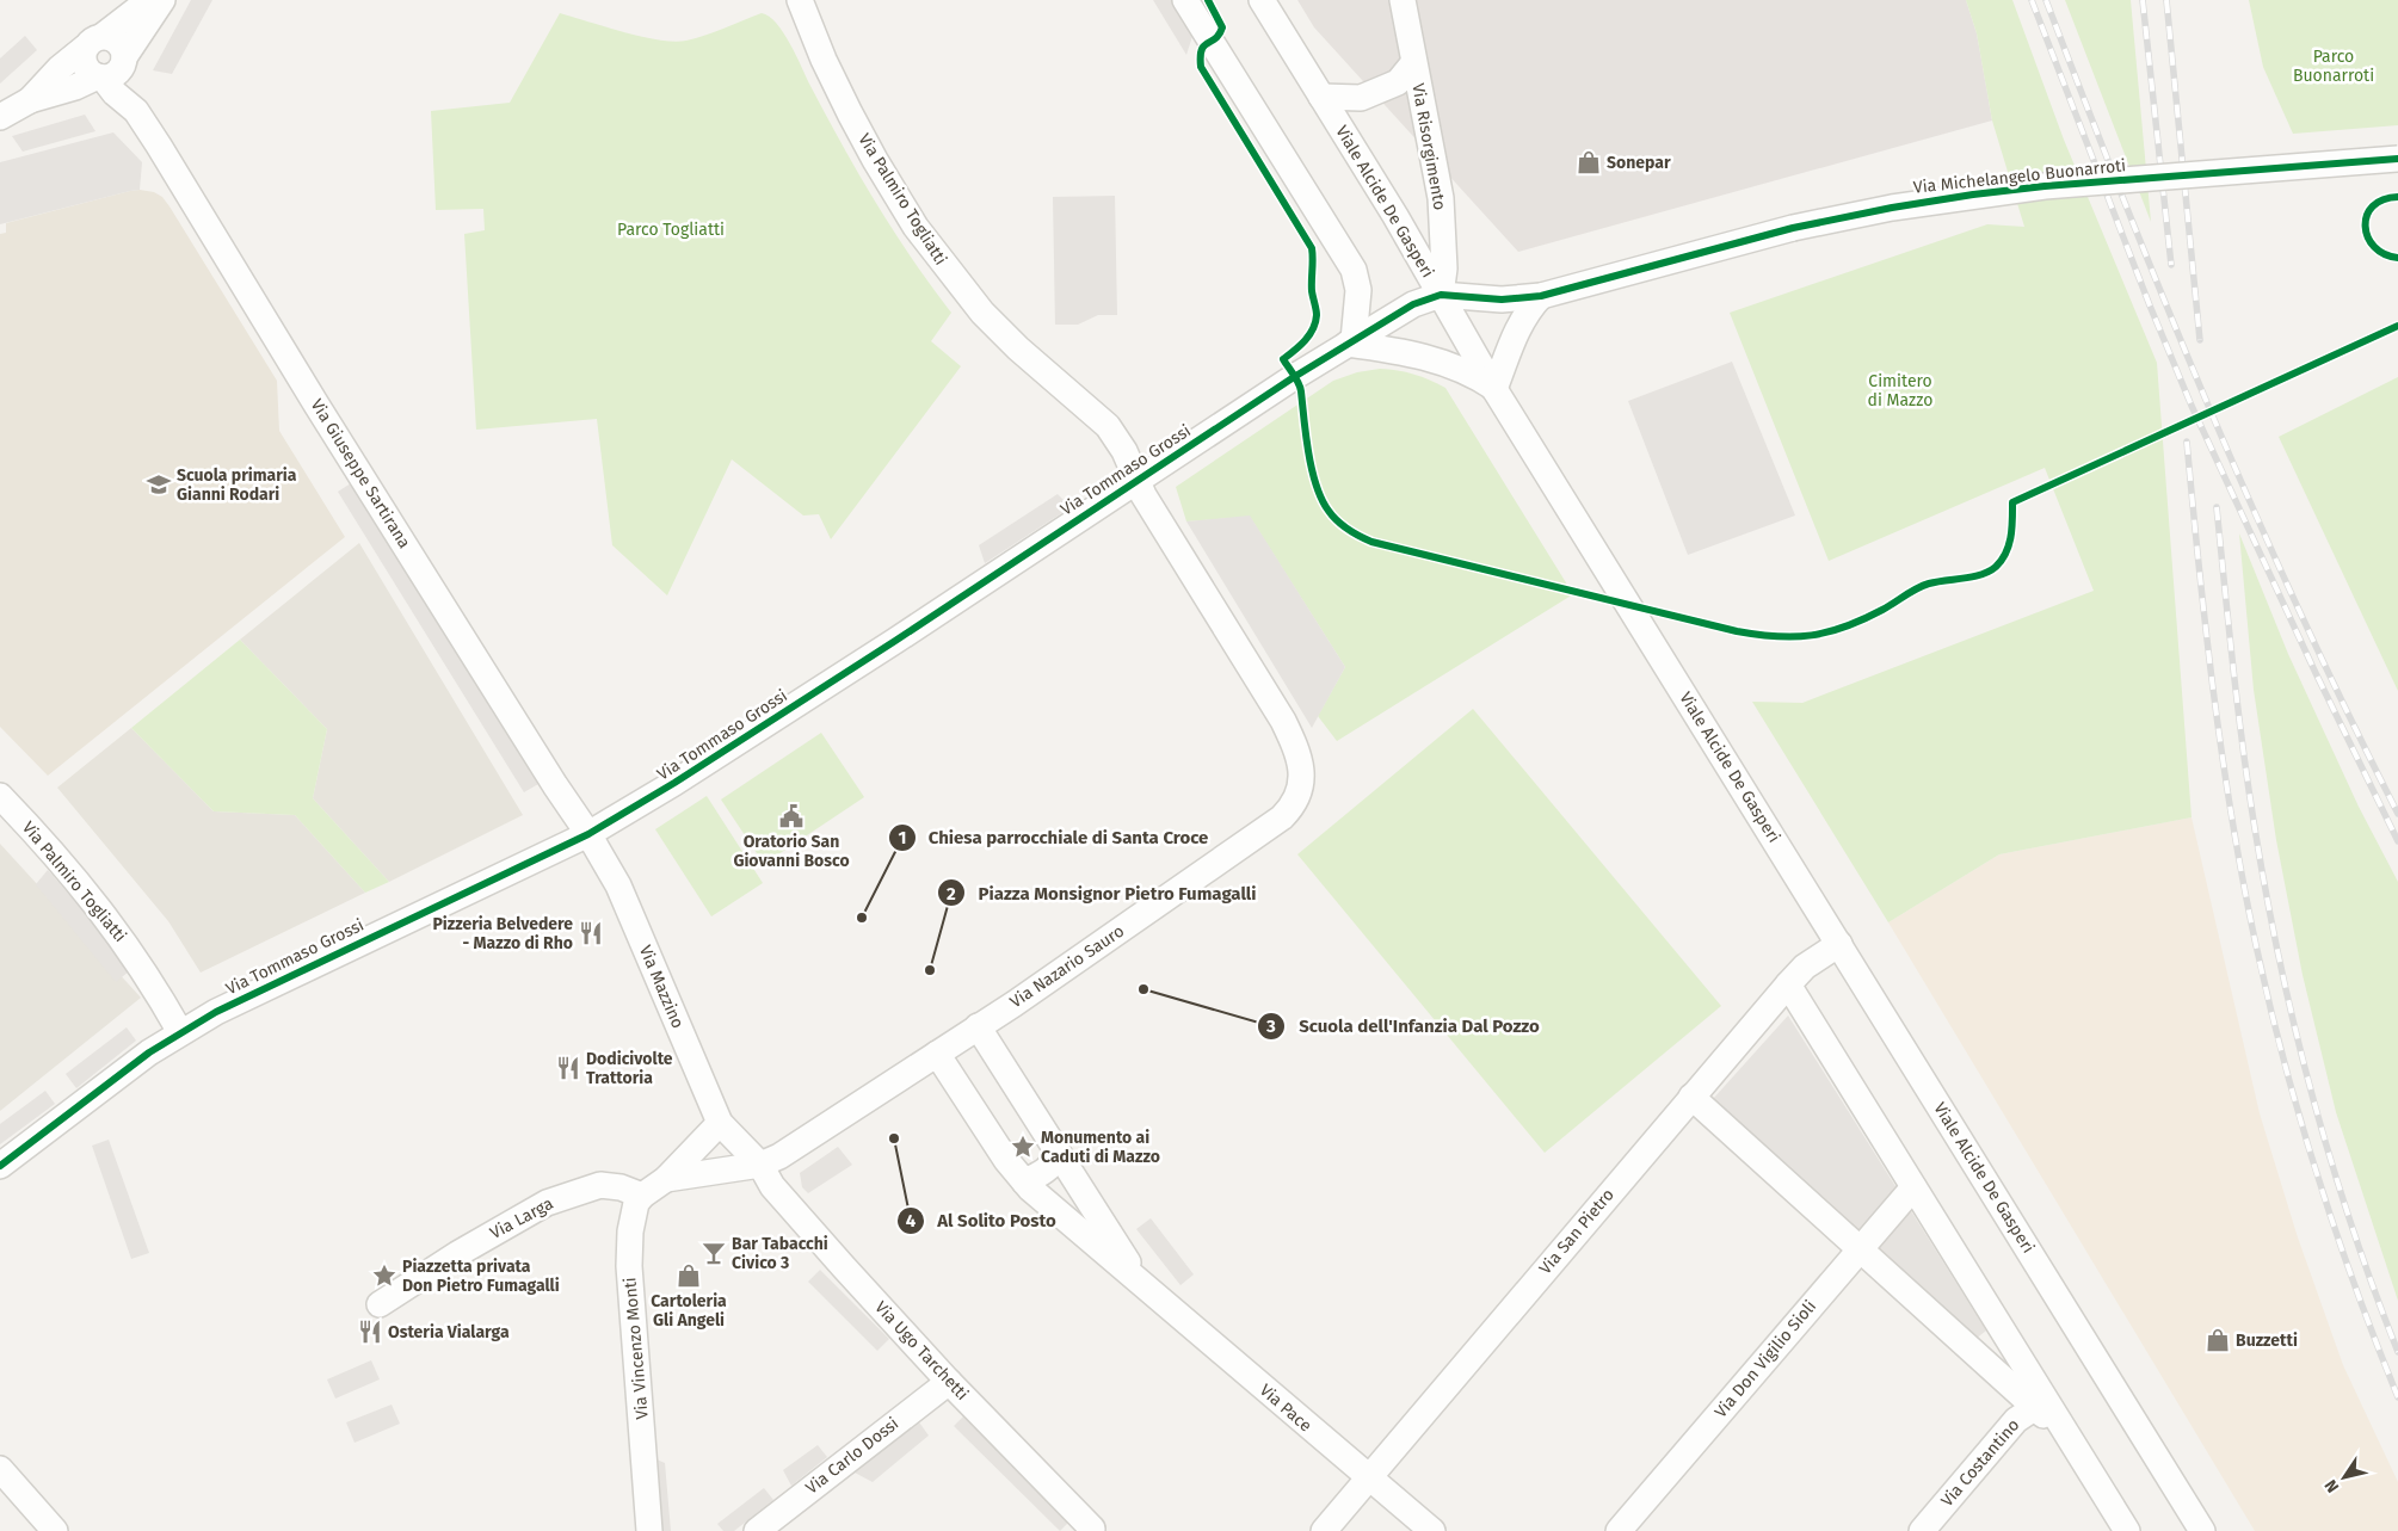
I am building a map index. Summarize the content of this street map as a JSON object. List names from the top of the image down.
{
  "streets": {
    "street": [
      "Via Risorgimento",
      "Via Michelangelo Buonarroti",
      "Via Palmiro Togliatti",
      "Viale Alcide De Gasperi",
      "Via Tommaso Grossi",
      "Via Giuseppe Sartirana",
      "Via Nazario Sauro",
      "Via Mazzino",
      "Via Larga",
      "Via San Pietro",
      "Via Vincenzo Monti",
      "Via Ugo Tarchetti",
      "Via Don Vigilio Sioli",
      "Via Pace",
      "Via Carlo Dossi",
      "Via Costantino"
    ]
  },
  "crossings": [
    ["Via Risorgimento", "Via Michelangelo Buonarroti"],
    ["Via Risorgimento", "Viale Alcide De Gasperi"],
    ["Via Risorgimento", "Via Tommaso Grossi"],
    ["Via Michelangelo Buonarroti", "Viale Alcide De Gasperi"],
    ["Via Michelangelo Buonarroti", "Via Tommaso Grossi"],
    ["Via Palmiro Togliatti", "Via Tommaso Grossi"],
    ["Via Palmiro Togliatti", "Via Nazario Sauro"],
    ["Viale Alcide De Gasperi", "Via Tommaso Grossi"],
    ["Viale Alcide De Gasperi", "Via San Pietro"],
    ["Via Tommaso Grossi", "Via Giuseppe Sartirana"],
    ["Via Tommaso Grossi", "Via Nazario Sauro"],
    ["Via Tommaso Grossi", "Via Mazzino"],
    ["Via Giuseppe Sartirana", "Via Mazzino"],
    ["Via Nazario Sauro", "Via Mazzino"],
    ["Via Nazario Sauro", "Via Ugo Tarchetti"],
    ["Via Nazario Sauro", "Via Pace"],
    ["Via Mazzino", "Via Ugo Tarchetti"],
    ["Via Larga", "Via Vincenzo Monti"],
    ["Via San Pietro", "Via Pace"],
    ["Via Ugo Tarchetti", "Via Carlo Dossi"]
  ],
  "parks": ["Parco Buonarroti", "Parco Togliatti", "Cimitero di Mazzo"],
  "places": {
    "shop": ["Sonepar", "Cartoleria Gli Angeli", "Buzzetti"],
    "school or university": ["Scuola primaria Gianni Rodari"],
    "public building": ["Oratorio San Giovanni Bosco"],
    "other": [
      "Chiesa parrocchiale di Santa Croce",
      "Piazza Monsignor Pietro Fumagalli",
      "Scuola dell'Infanzia Dal Pozzo",
      "Al Solito Posto"
    ],
    "restaurant": ["Pizzeria Belvedere - Mazzo di Rho", "Dodicivolte Trattoria", "Osteria Vialarga"],
    "place": ["Monumento ai Caduti di Mazzo", "Piazzetta privata Don Pietro Fumagalli"],
    "bar": ["Bar Tabacchi Civico 3"]
  },
  "north": "bottom left"
}
